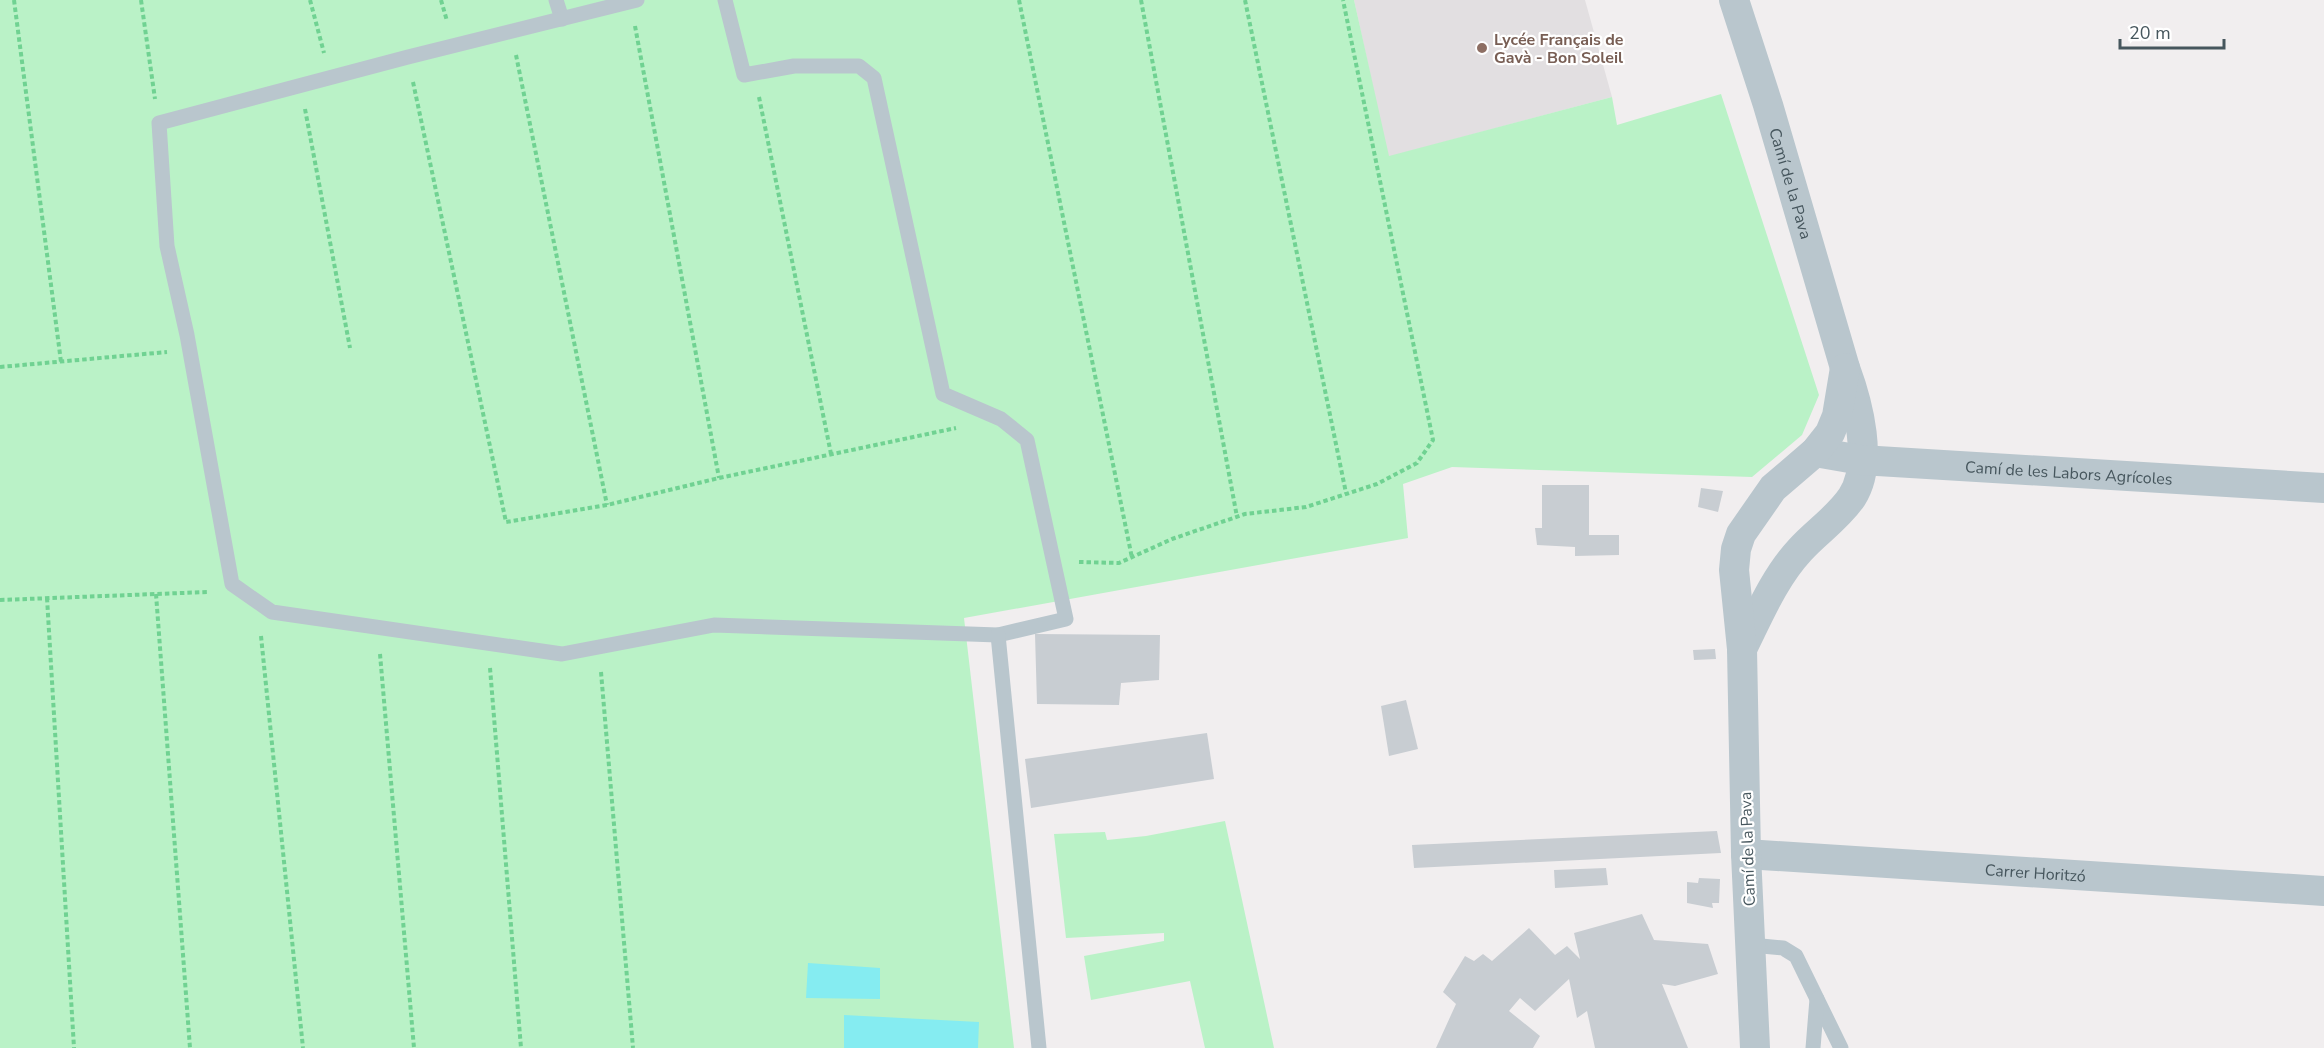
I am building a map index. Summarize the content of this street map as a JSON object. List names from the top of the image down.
{
  "streets": {
    "street": ["Camí de la Pava", "Camí de les Labors Agrícoles", "Carrer Horitzó"]
  },
  "crossings": [
    ["Camí de la Pava", "Camí de les Labors Agrícoles"],
    ["Camí de la Pava", "Carrer Horitzó"]
  ],
  "places": ["Lycée Français de Gavà - Bon Soleil"],
  "scale_bar": "20 m"
}
